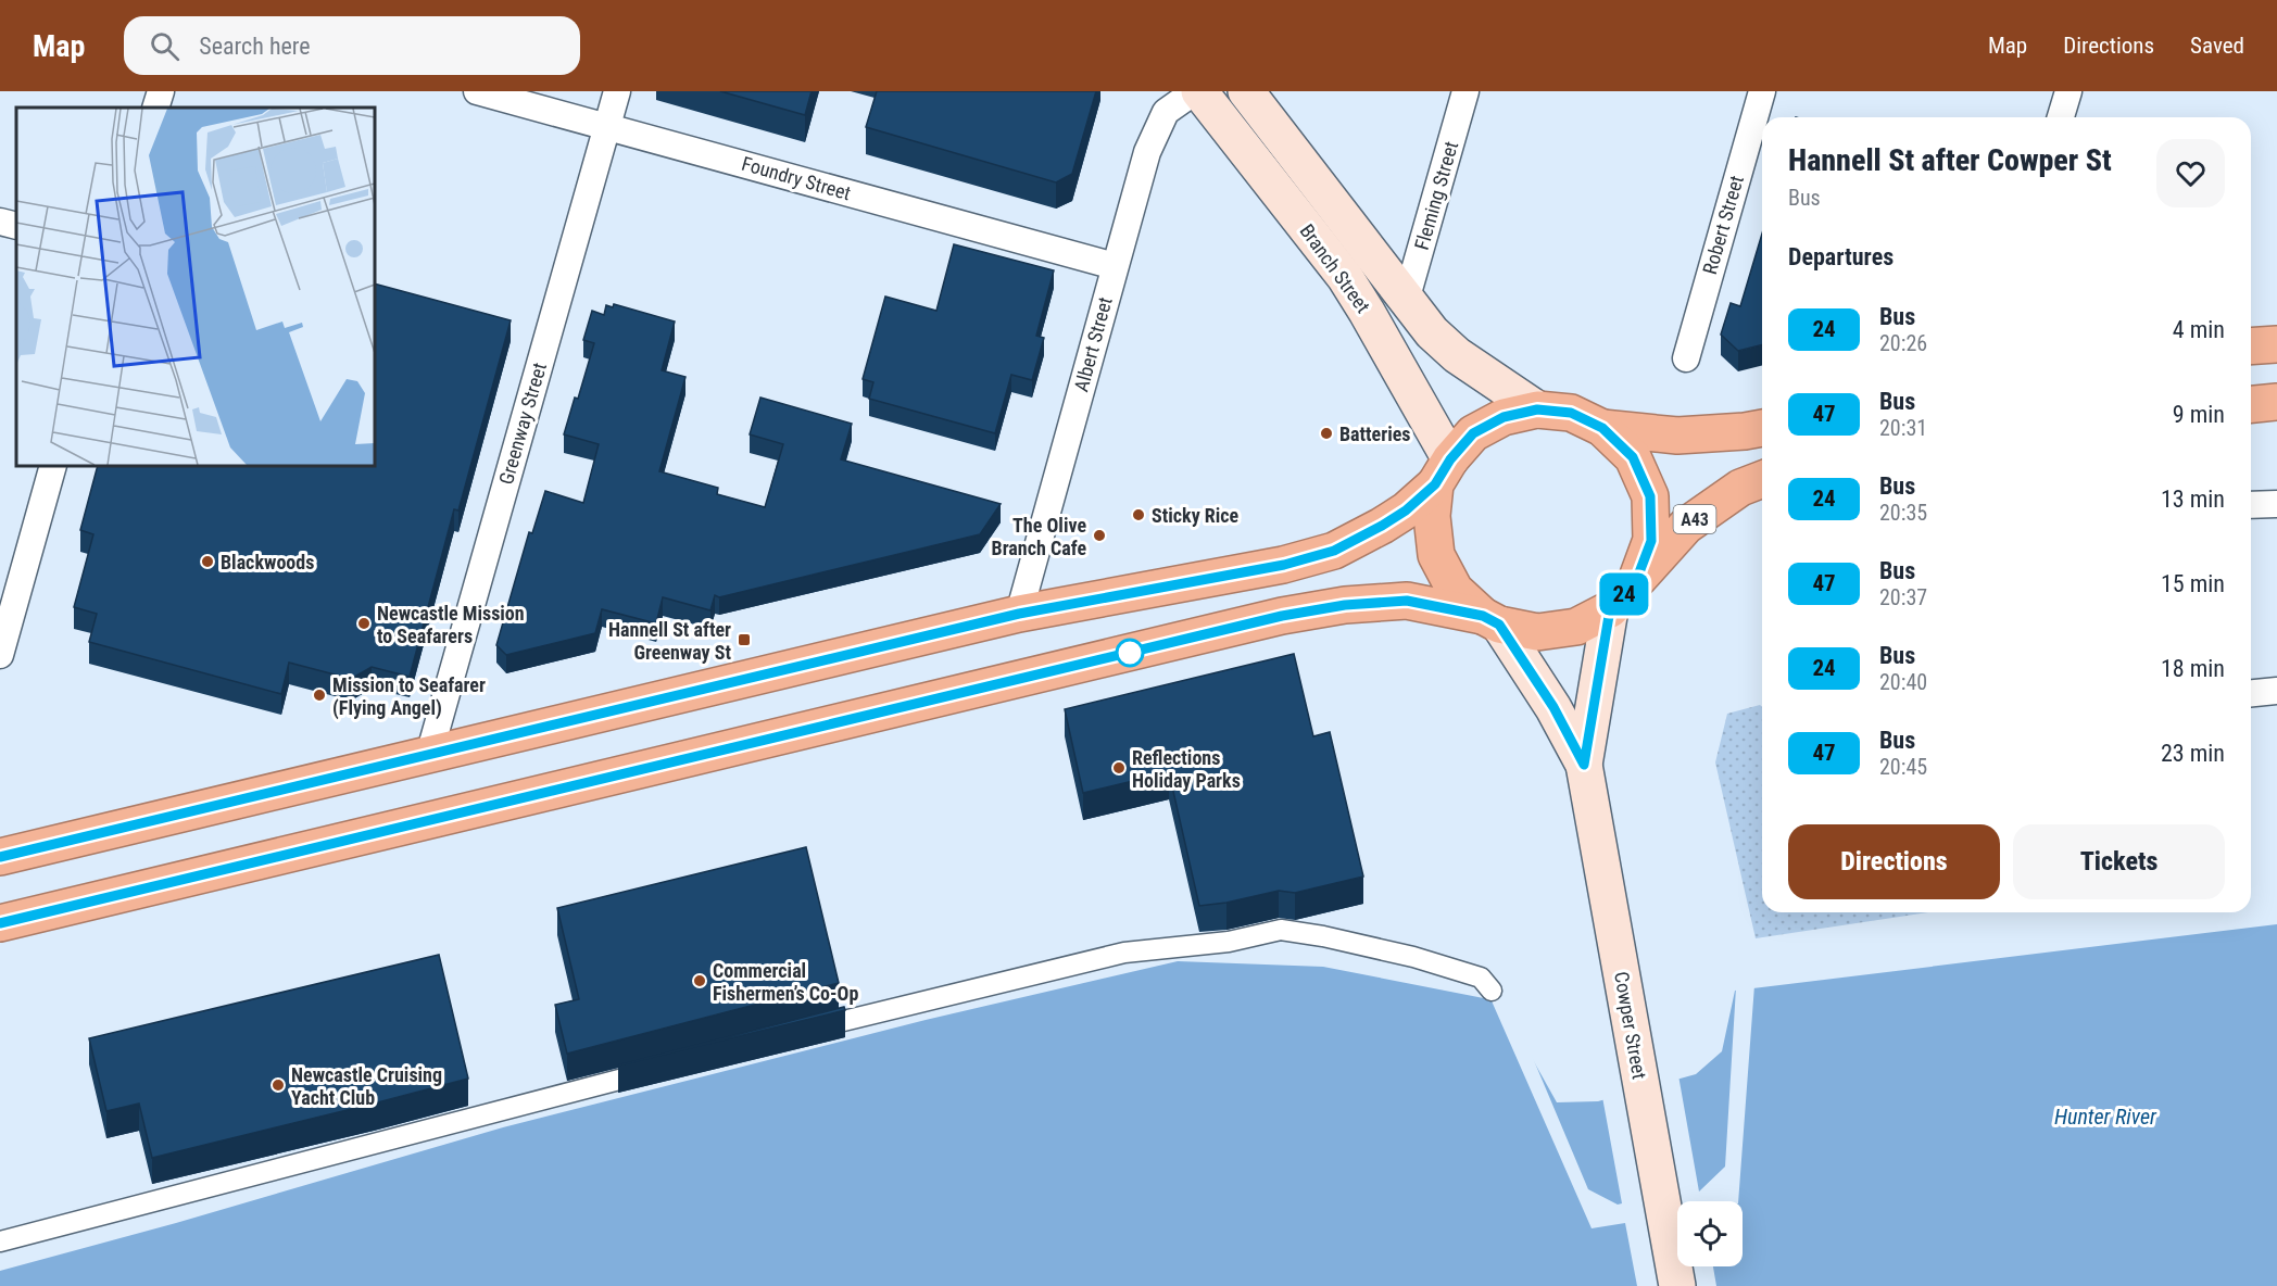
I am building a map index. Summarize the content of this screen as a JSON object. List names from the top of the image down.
{
  "streets": {
    "highway": ["A43"],
    "main road": ["Branch Street", "Cowper Street"],
    "street": [
      "Foundry Street",
      "Fleming Street",
      "Robert Street",
      "Albert Street",
      "Greenway Street"
    ]
  },
  "crossings": [
    ["Foundry Street", "Albert Street"],
    ["Foundry Street", "Greenway Street"],
    ["Fleming Street", "Branch Street"],
    ["Branch Street", "Albert Street"],
    ["Branch Street", "A43"],
    ["Branch Street", "Cowper Street"],
    ["Albert Street", "A43"],
    ["Greenway Street", "A43"],
    ["A43", "Cowper Street"]
  ],
  "water": ["Hunter River"],
  "places": {
    "other": [
      "Batteries",
      "Sticky Rice",
      "The Olive Branch Cafe",
      "Blackwoods",
      "Newcastle Mission to Seafarers",
      "Mission to Seafarer (Flying Angel)",
      "Reflections Holiday Parks",
      "Commercial Fishermen’s Co-Op",
      "Newcastle Cruising Yacht Club"
    ],
    "transit": ["Hannell St after Greenway St"]
  },
  "lines": ["bus line 24"],
  "page": {
    "header": "Map",
    "search": "Search here",
    "nav": ["Map", "Directions", "Saved"],
    "on_map": "24",
    "heading": [
      ["Hannell St after Cowper St", "Bus"],
      "Departures"
    ],
    "list": [
      {
        "mark": "24",
        "name": "Bus",
        "note": "20:26",
        "value": "4 min"
      },
      {
        "mark": "47",
        "name": "Bus",
        "note": "20:31",
        "value": "9 min"
      },
      {
        "mark": "24",
        "name": "Bus",
        "note": "20:35",
        "value": "13 min"
      },
      {
        "mark": "47",
        "name": "Bus",
        "note": "20:37",
        "value": "15 min"
      },
      {
        "mark": "24",
        "name": "Bus",
        "note": "20:40",
        "value": "18 min"
      },
      {
        "mark": "47",
        "name": "Bus",
        "note": "20:45",
        "value": "23 min"
      }
    ],
    "buttons": ["Directions", "Tickets"]
  }
}
